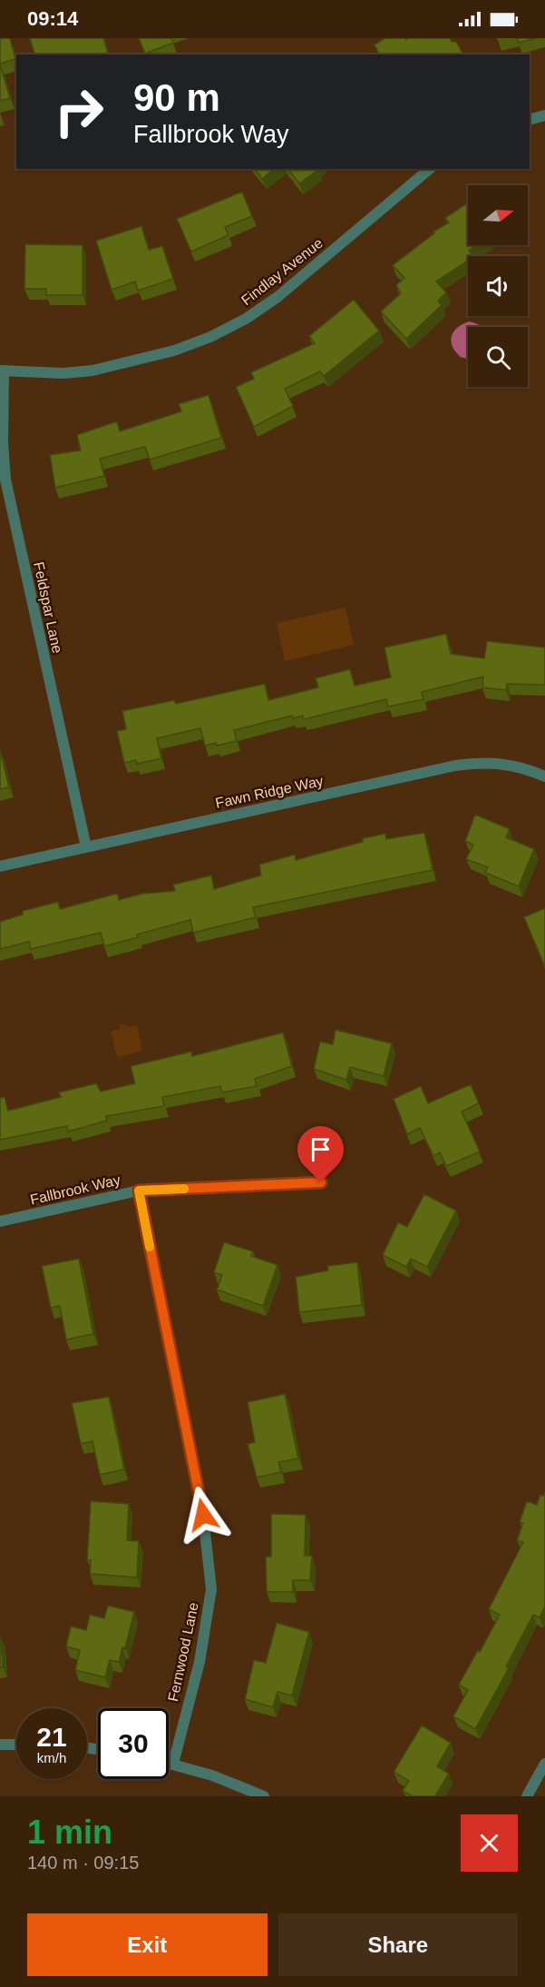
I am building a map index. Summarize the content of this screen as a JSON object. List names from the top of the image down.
{
  "streets": {
    "street": [
      "Findlay Avenue",
      "Feldspar Lane",
      "Fawn Ridge Way",
      "Fallbrook Way",
      "Fernwood Lane"
    ]
  },
  "crossings": [
    ["Findlay Avenue", "Feldspar Lane"],
    ["Feldspar Lane", "Fawn Ridge Way"],
    ["Fallbrook Way", "Fernwood Lane"]
  ],
  "north": "right",
  "page": {
    "status": "09:14",
    "turn": ["90 m", "Fallbrook Way"],
    "speed": "21 km/h",
    "limit": "30",
    "heading": ["1 min", "140 m · 09:15"],
    "buttons": ["Exit", "Share"]
  }
}
